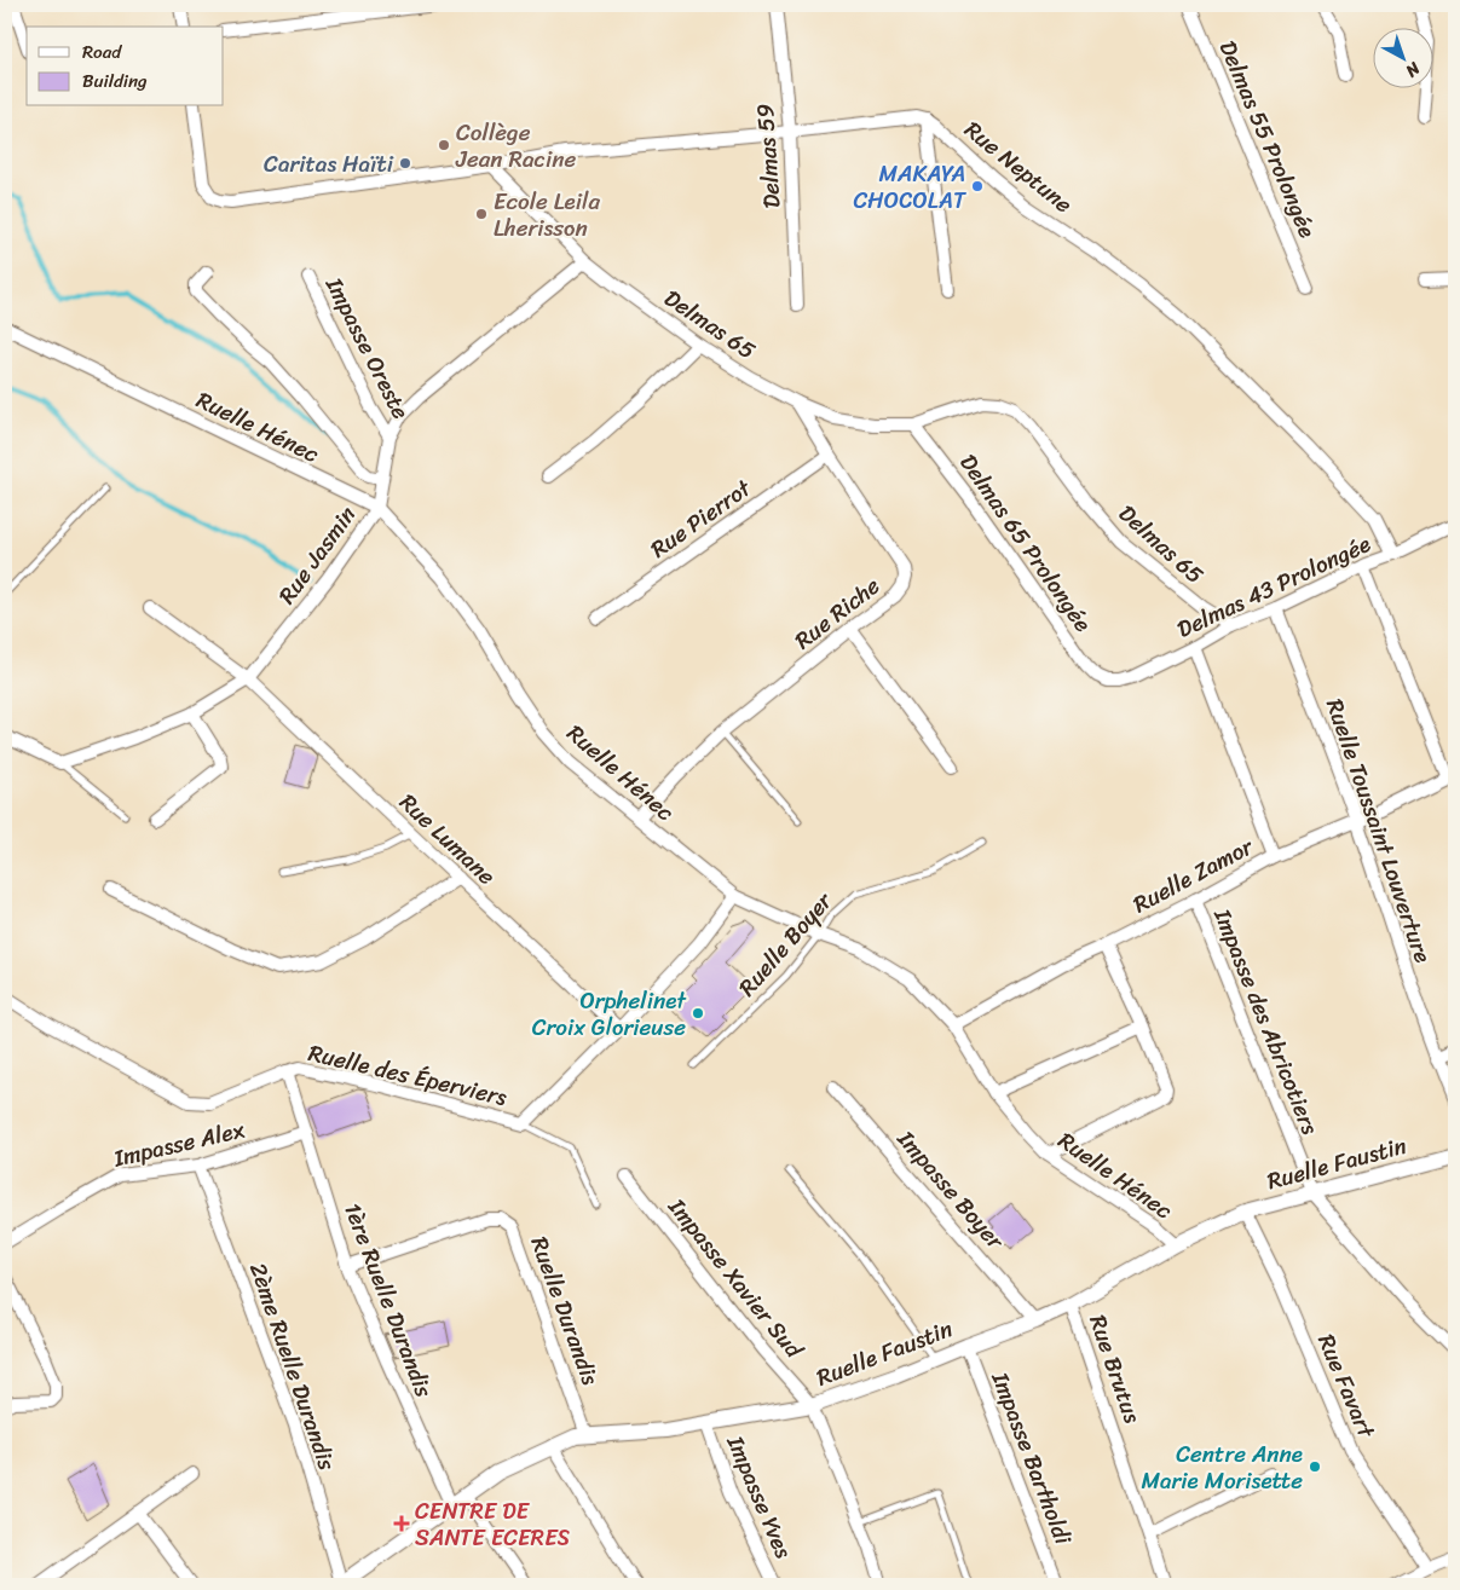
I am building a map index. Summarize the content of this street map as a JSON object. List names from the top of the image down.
{
  "streets": {
    "street": [
      "Delmas 55 Prolongée",
      "Delmas 59",
      "Rue Neptune",
      "Delmas 65",
      "Impasse Oreste",
      "Ruelle Hénec",
      "Rue Pierrot",
      "Delmas 65 Prolongée",
      "Rue Jasmin",
      "Delmas 43 Prolongée",
      "Rue Riche",
      "Ruelle Toussaint Louverture",
      "Rue Lumane",
      "Ruelle Zamor",
      "Impasse des Abricotiers",
      "Ruelle des Éperviers",
      "Impasse Alex",
      "Ruelle Faustin",
      "Impasse Boyer",
      "Impasse Xavier Sud",
      "1ère Ruelle Durandis",
      "Ruelle Durandis",
      "2ème Ruelle Durandis",
      "Rue Brutus",
      "Rue Favart",
      "Impasse Bartholdi",
      "Impasse Yves"
    ],
    "lane": ["Ruelle Boyer"]
  },
  "crossings": [
    ["Rue Neptune", "Delmas 43 Prolongée"],
    ["Delmas 65", "Delmas 65 Prolongée"],
    ["Delmas 65", "Rue Jasmin"],
    ["Delmas 65", "Delmas 43 Prolongée"],
    ["Delmas 65", "Rue Riche"],
    ["Impasse Oreste", "Rue Jasmin"],
    ["Ruelle Hénec", "Rue Jasmin"],
    ["Ruelle Hénec", "Rue Riche"],
    ["Ruelle Hénec", "Ruelle Zamor"],
    ["Ruelle Hénec", "Ruelle Boyer"],
    ["Ruelle Hénec", "Ruelle des Éperviers"],
    ["Ruelle Hénec", "Ruelle Faustin"],
    ["Rue Pierrot", "Rue Riche"],
    ["Delmas 65 Prolongée", "Delmas 43 Prolongée"],
    ["Rue Jasmin", "Rue Lumane"],
    ["Delmas 43 Prolongée", "Ruelle Toussaint Louverture"],
    ["Ruelle Toussaint Louverture", "Ruelle Zamor"],
    ["Rue Lumane", "Ruelle des Éperviers"],
    ["Ruelle Zamor", "Impasse des Abricotiers"],
    ["Impasse des Abricotiers", "Ruelle Faustin"],
    ["Ruelle des Éperviers", "1ère Ruelle Durandis"],
    ["Impasse Alex", "1ère Ruelle Durandis"],
    ["Impasse Alex", "2ème Ruelle Durandis"],
    ["Ruelle Faustin", "Impasse Boyer"],
    ["Ruelle Faustin", "Impasse Xavier Sud"],
    ["Ruelle Faustin", "1ère Ruelle Durandis"],
    ["Ruelle Faustin", "Ruelle Durandis"],
    ["Ruelle Faustin", "2ème Ruelle Durandis"],
    ["Ruelle Faustin", "Rue Brutus"],
    ["Ruelle Faustin", "Rue Favart"],
    ["Ruelle Faustin", "Impasse Bartholdi"],
    ["Ruelle Faustin", "Impasse Yves"],
    ["1ère Ruelle Durandis", "Ruelle Durandis"]
  ],
  "places": {
    "other": [
      "Collège Jean Racine",
      "Caritas Haïti",
      "MAKAYA CHOCOLAT",
      "Ecole Leila Lherisson",
      "Orphelinet Croix Glorieuse",
      "Centre Anne Marie Morisette"
    ],
    "health": ["CENTRE DE SANTE ECERES"]
  },
  "legend": ["Road", "Building"],
  "north": "bottom right"
}
